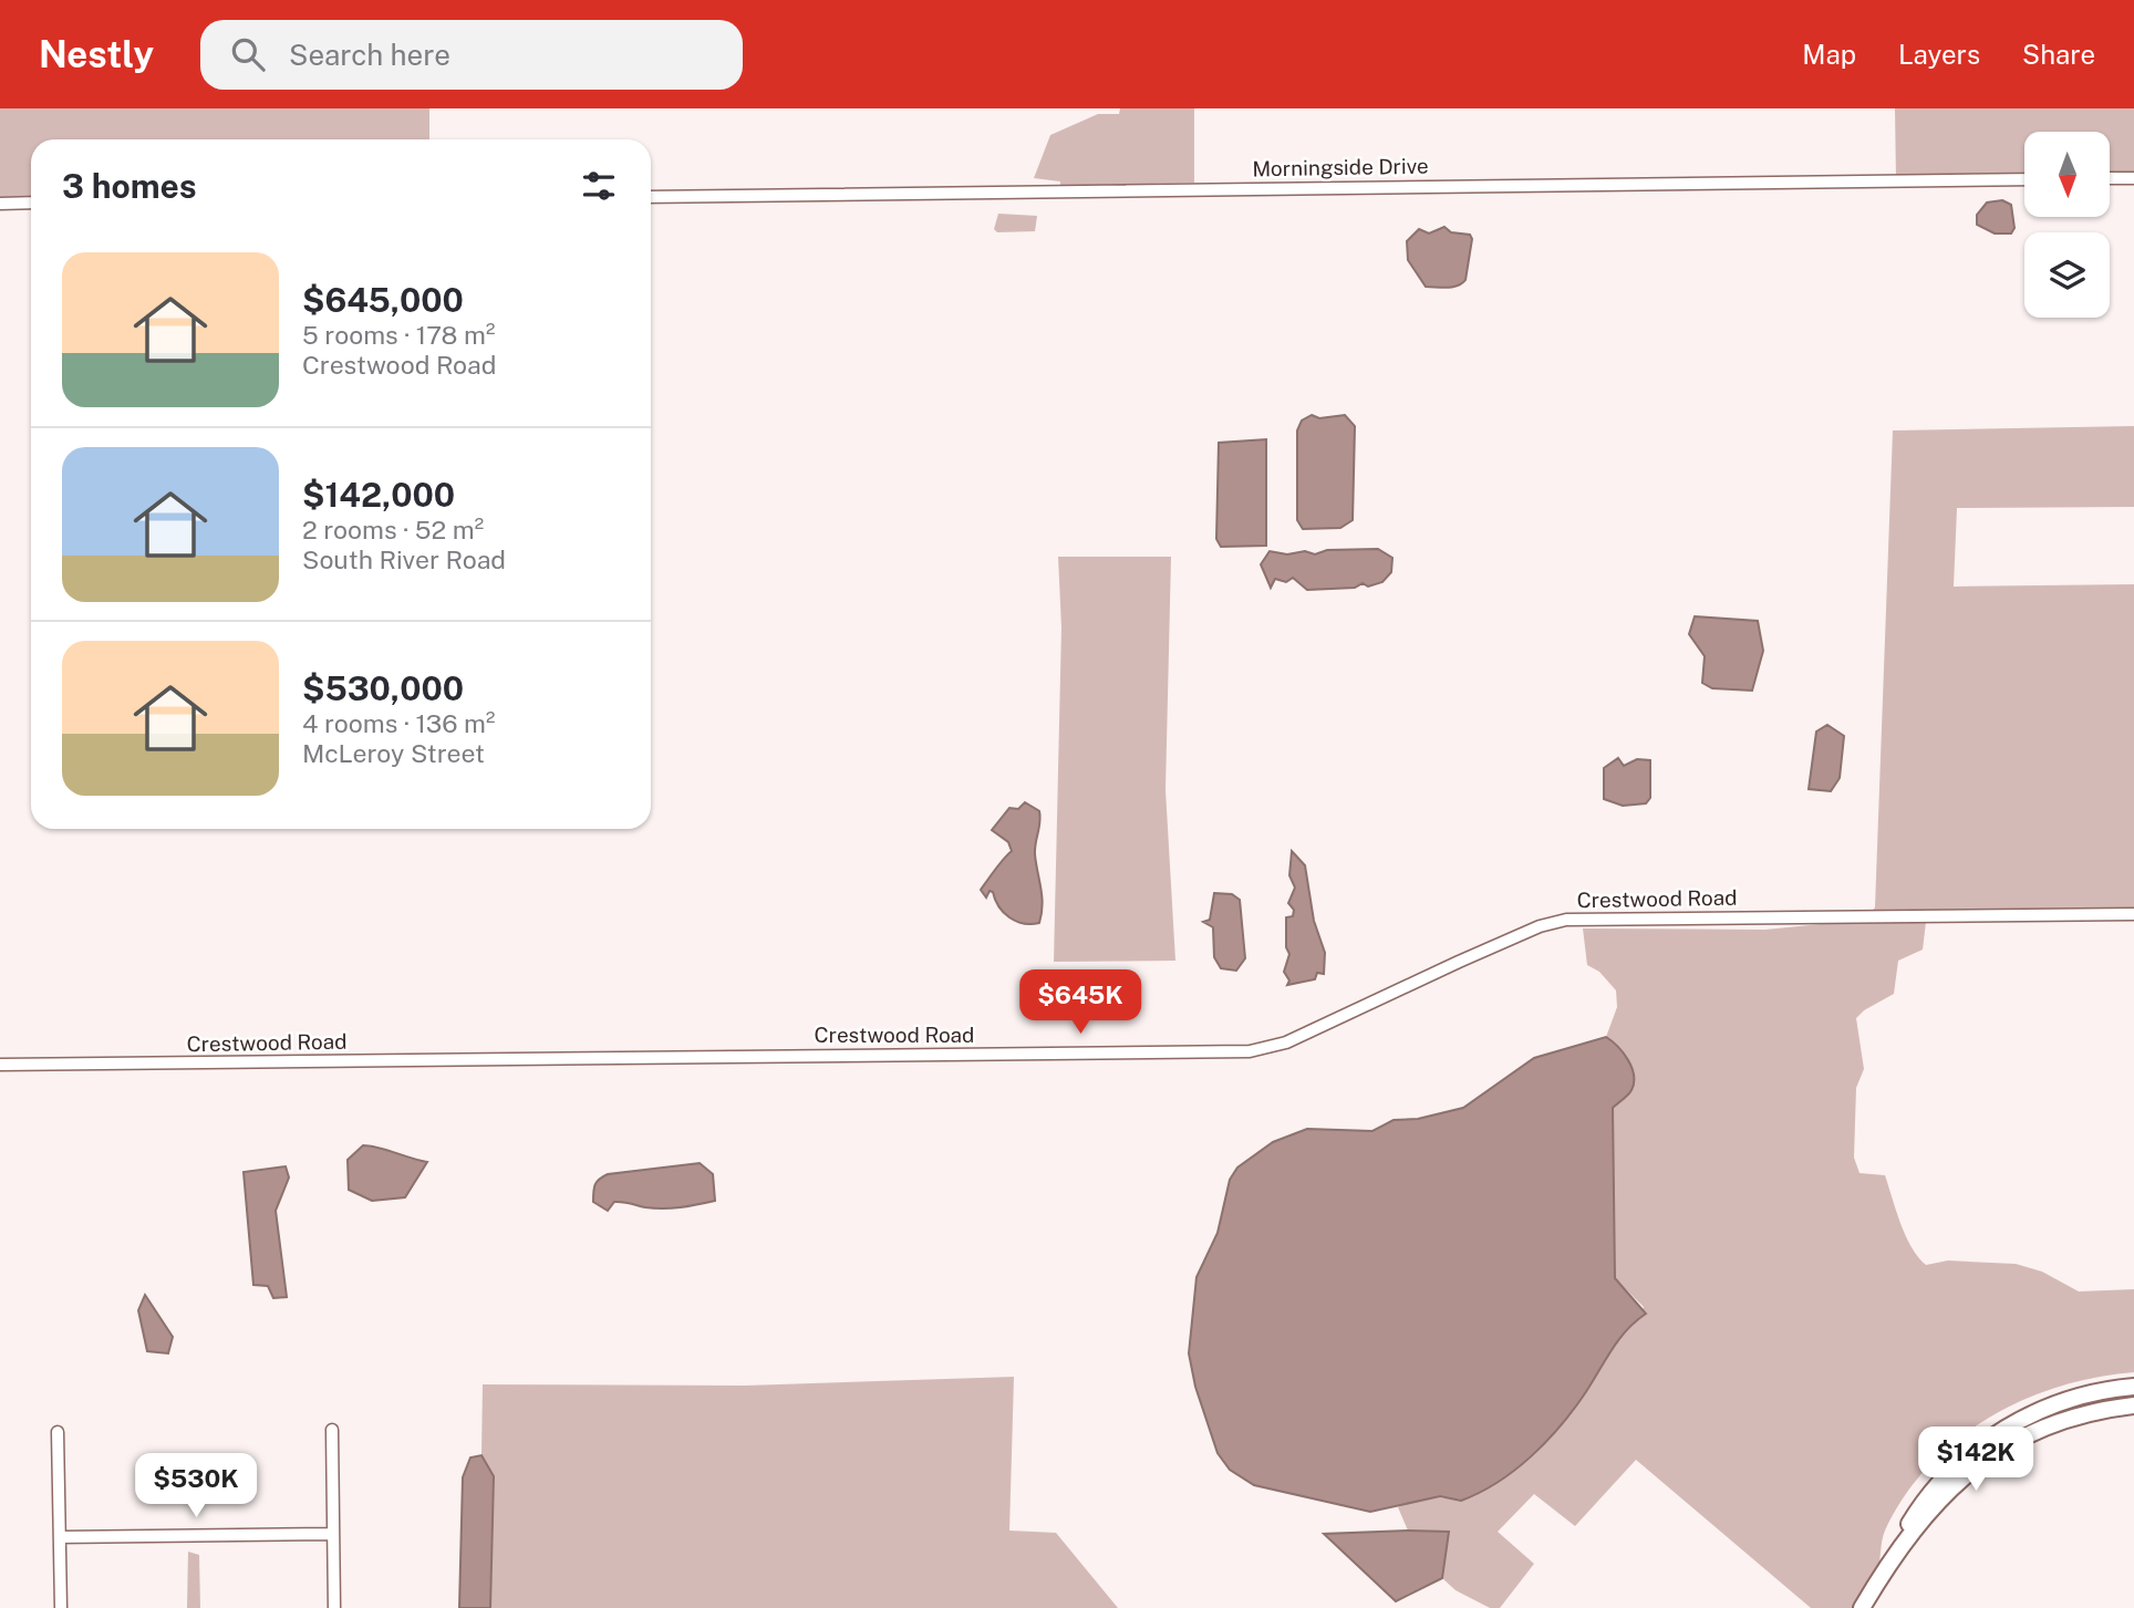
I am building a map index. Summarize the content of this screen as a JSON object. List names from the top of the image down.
{
  "streets": {
    "street": ["Morningside Drive", "Crestwood Road"]
  },
  "north": "bottom",
  "page": {
    "header": "Nestly",
    "search": "Search here",
    "nav": ["Map", "Layers", "Share"],
    "heading": "3 homes",
    "list": [
      {
        "name": "$645,000",
        "note": "5 rooms · 178 m² · Crestwood Road"
      },
      {
        "name": "$142,000",
        "note": "2 rooms · 52 m² · South River Road"
      },
      {
        "name": "$530,000",
        "note": "4 rooms · 136 m² · McLeroy Street"
      }
    ],
    "price": ["$645K", "$142K", "$530K"]
  }
}
